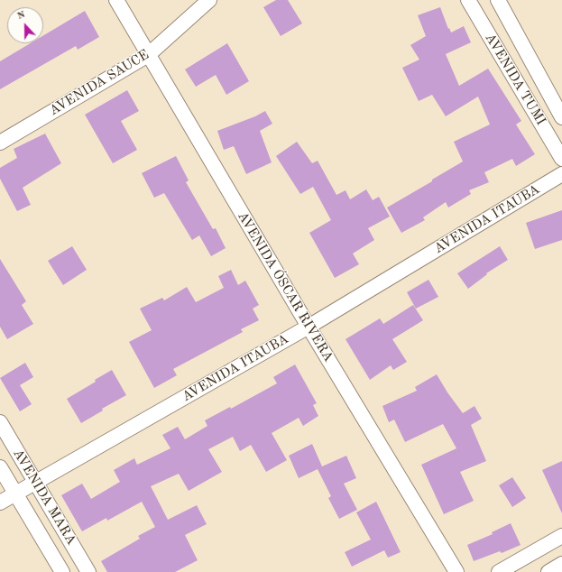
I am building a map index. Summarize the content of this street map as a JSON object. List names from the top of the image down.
{
  "streets": {
    "street": [
      "AVENIDA TUMI",
      "AVENIDA SAUCE",
      "AVENIDA ITAUBA",
      "AVENIDA ÓSCAR RIVERA",
      "AVENIDA MARA"
    ]
  },
  "crossings": [
    ["AVENIDA SAUCE", "AVENIDA ÓSCAR RIVERA"],
    ["AVENIDA ITAUBA", "AVENIDA ÓSCAR RIVERA"],
    ["AVENIDA ITAUBA", "AVENIDA MARA"]
  ],
  "north": "top"
}
